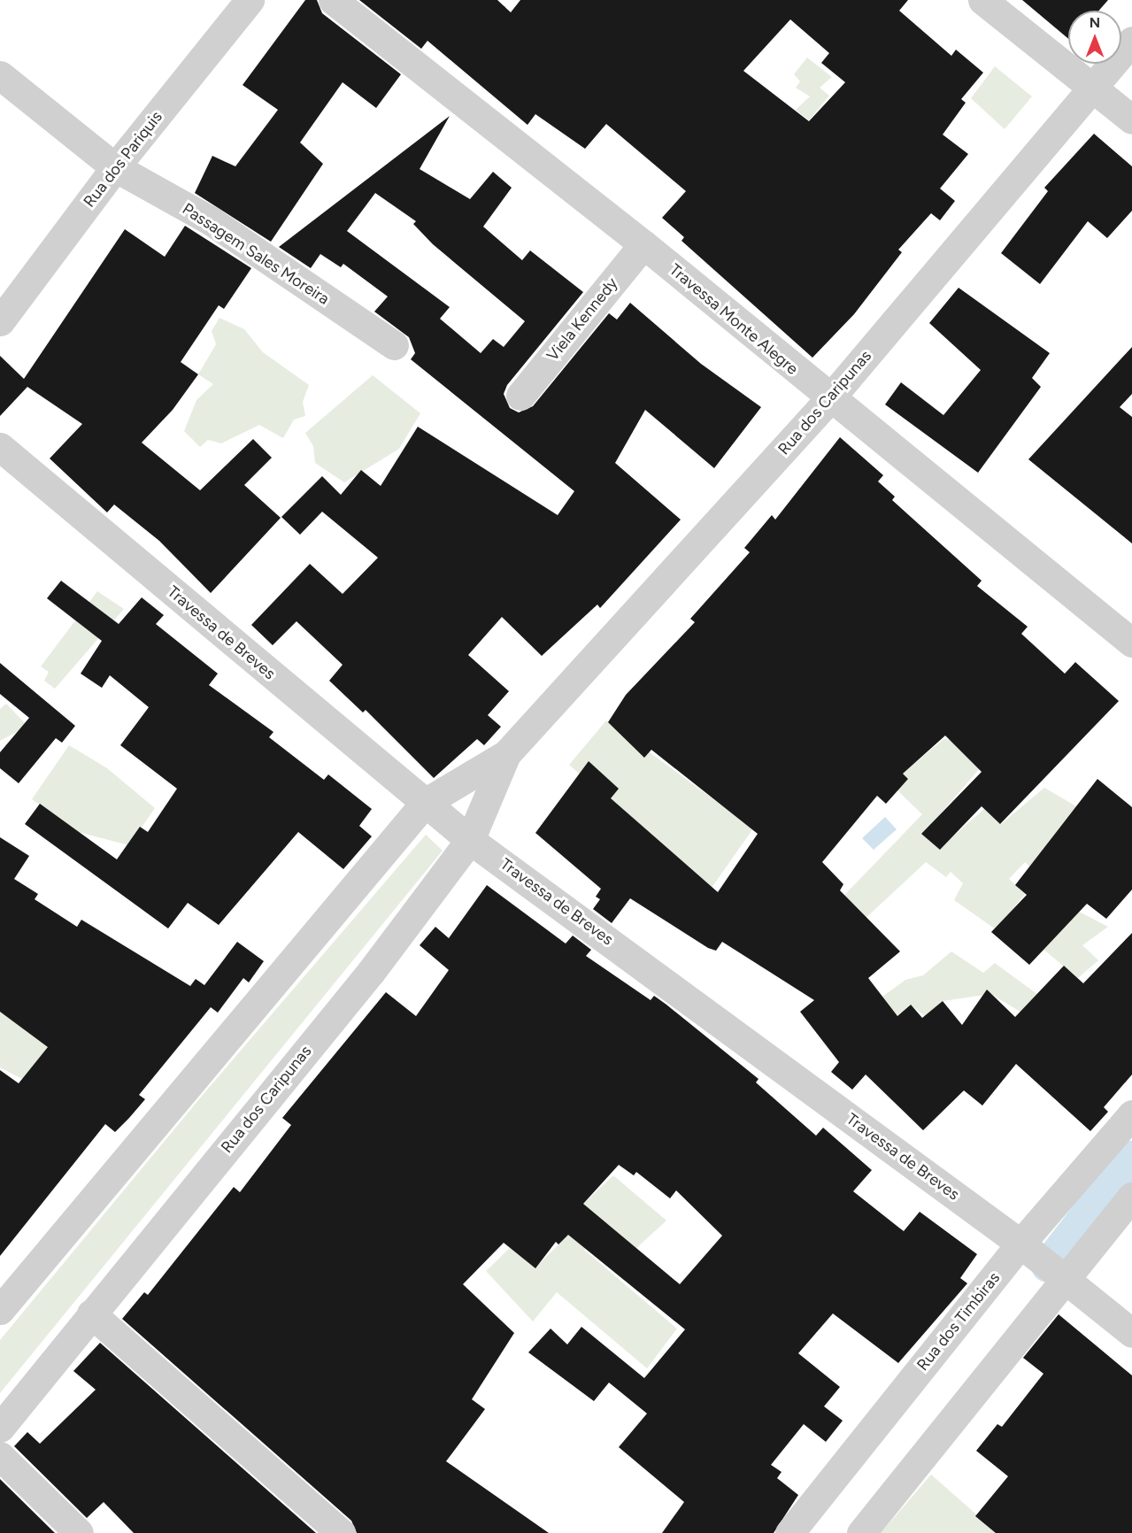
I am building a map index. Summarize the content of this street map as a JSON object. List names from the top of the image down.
{
  "streets": {
    "street": [
      "Rua dos Pariquis",
      "Passagem Sales Moreira",
      "Viela Kennedy",
      "Travessa Monte Alegre",
      "Rua dos Caripunas",
      "Travessa de Breves",
      "Rua dos Timbiras"
    ]
  },
  "crossings": [
    ["Rua dos Pariquis", "Passagem Sales Moreira"],
    ["Viela Kennedy", "Travessa Monte Alegre"],
    ["Travessa Monte Alegre", "Rua dos Caripunas"],
    ["Rua dos Caripunas", "Travessa de Breves"],
    ["Travessa de Breves", "Rua dos Timbiras"]
  ],
  "north": "top"
}
